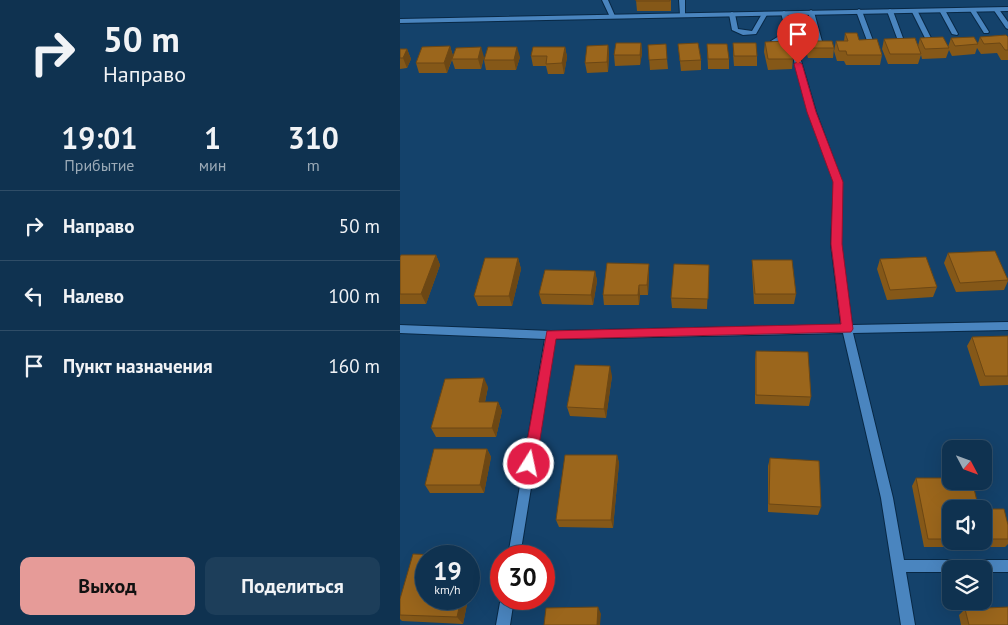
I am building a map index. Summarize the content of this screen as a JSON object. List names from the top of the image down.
{
  "north": "bottom right",
  "page": {
    "turn": ["50 m", "Направо"],
    "eta": [
      "19:01",
      "Прибытие",
      "1",
      "мин",
      "310",
      "m"
    ],
    "list": [
      {
        "name": "Направо",
        "value": "50 m"
      },
      {
        "name": "Налево",
        "value": "100 m"
      },
      {
        "name": "Пункт назначения",
        "value": "160 m"
      }
    ],
    "speed": "19 km/h",
    "limit": "30",
    "buttons": ["Выход", "Поделиться"]
  }
}
